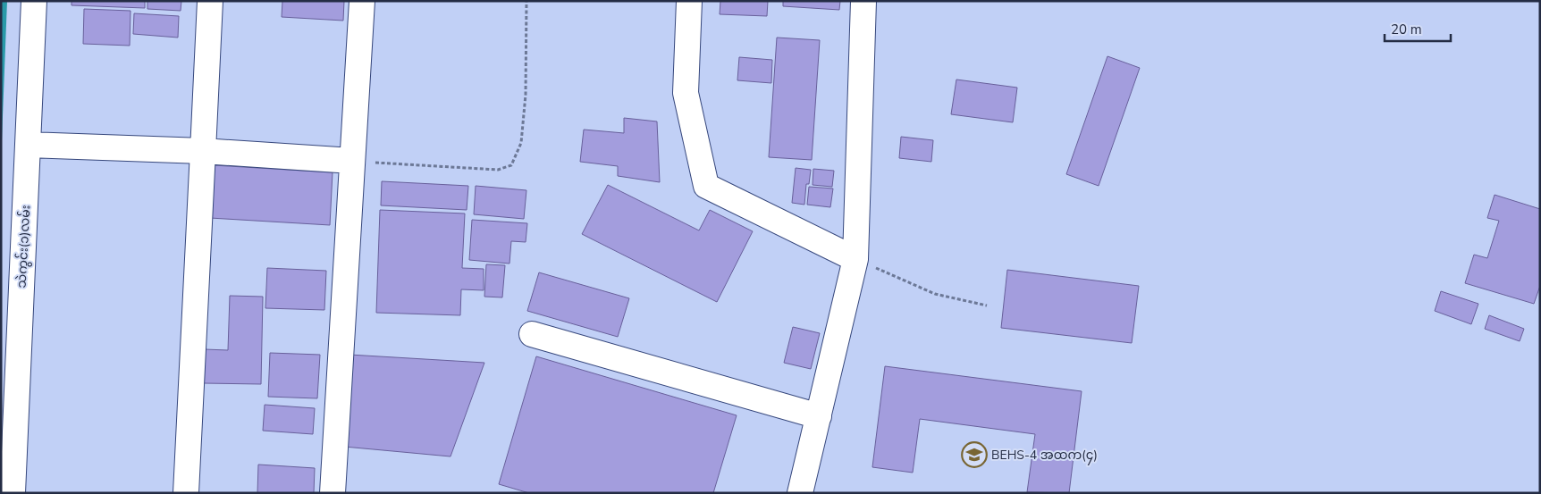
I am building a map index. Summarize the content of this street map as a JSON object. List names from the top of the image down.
{
  "streets": {
    "street": ["သဲကွင်း(၁)လမ်း"]
  },
  "places": {
    "school or university": ["BEHS-4 အထက(၄)"]
  },
  "scale_bar": "20 m"
}
